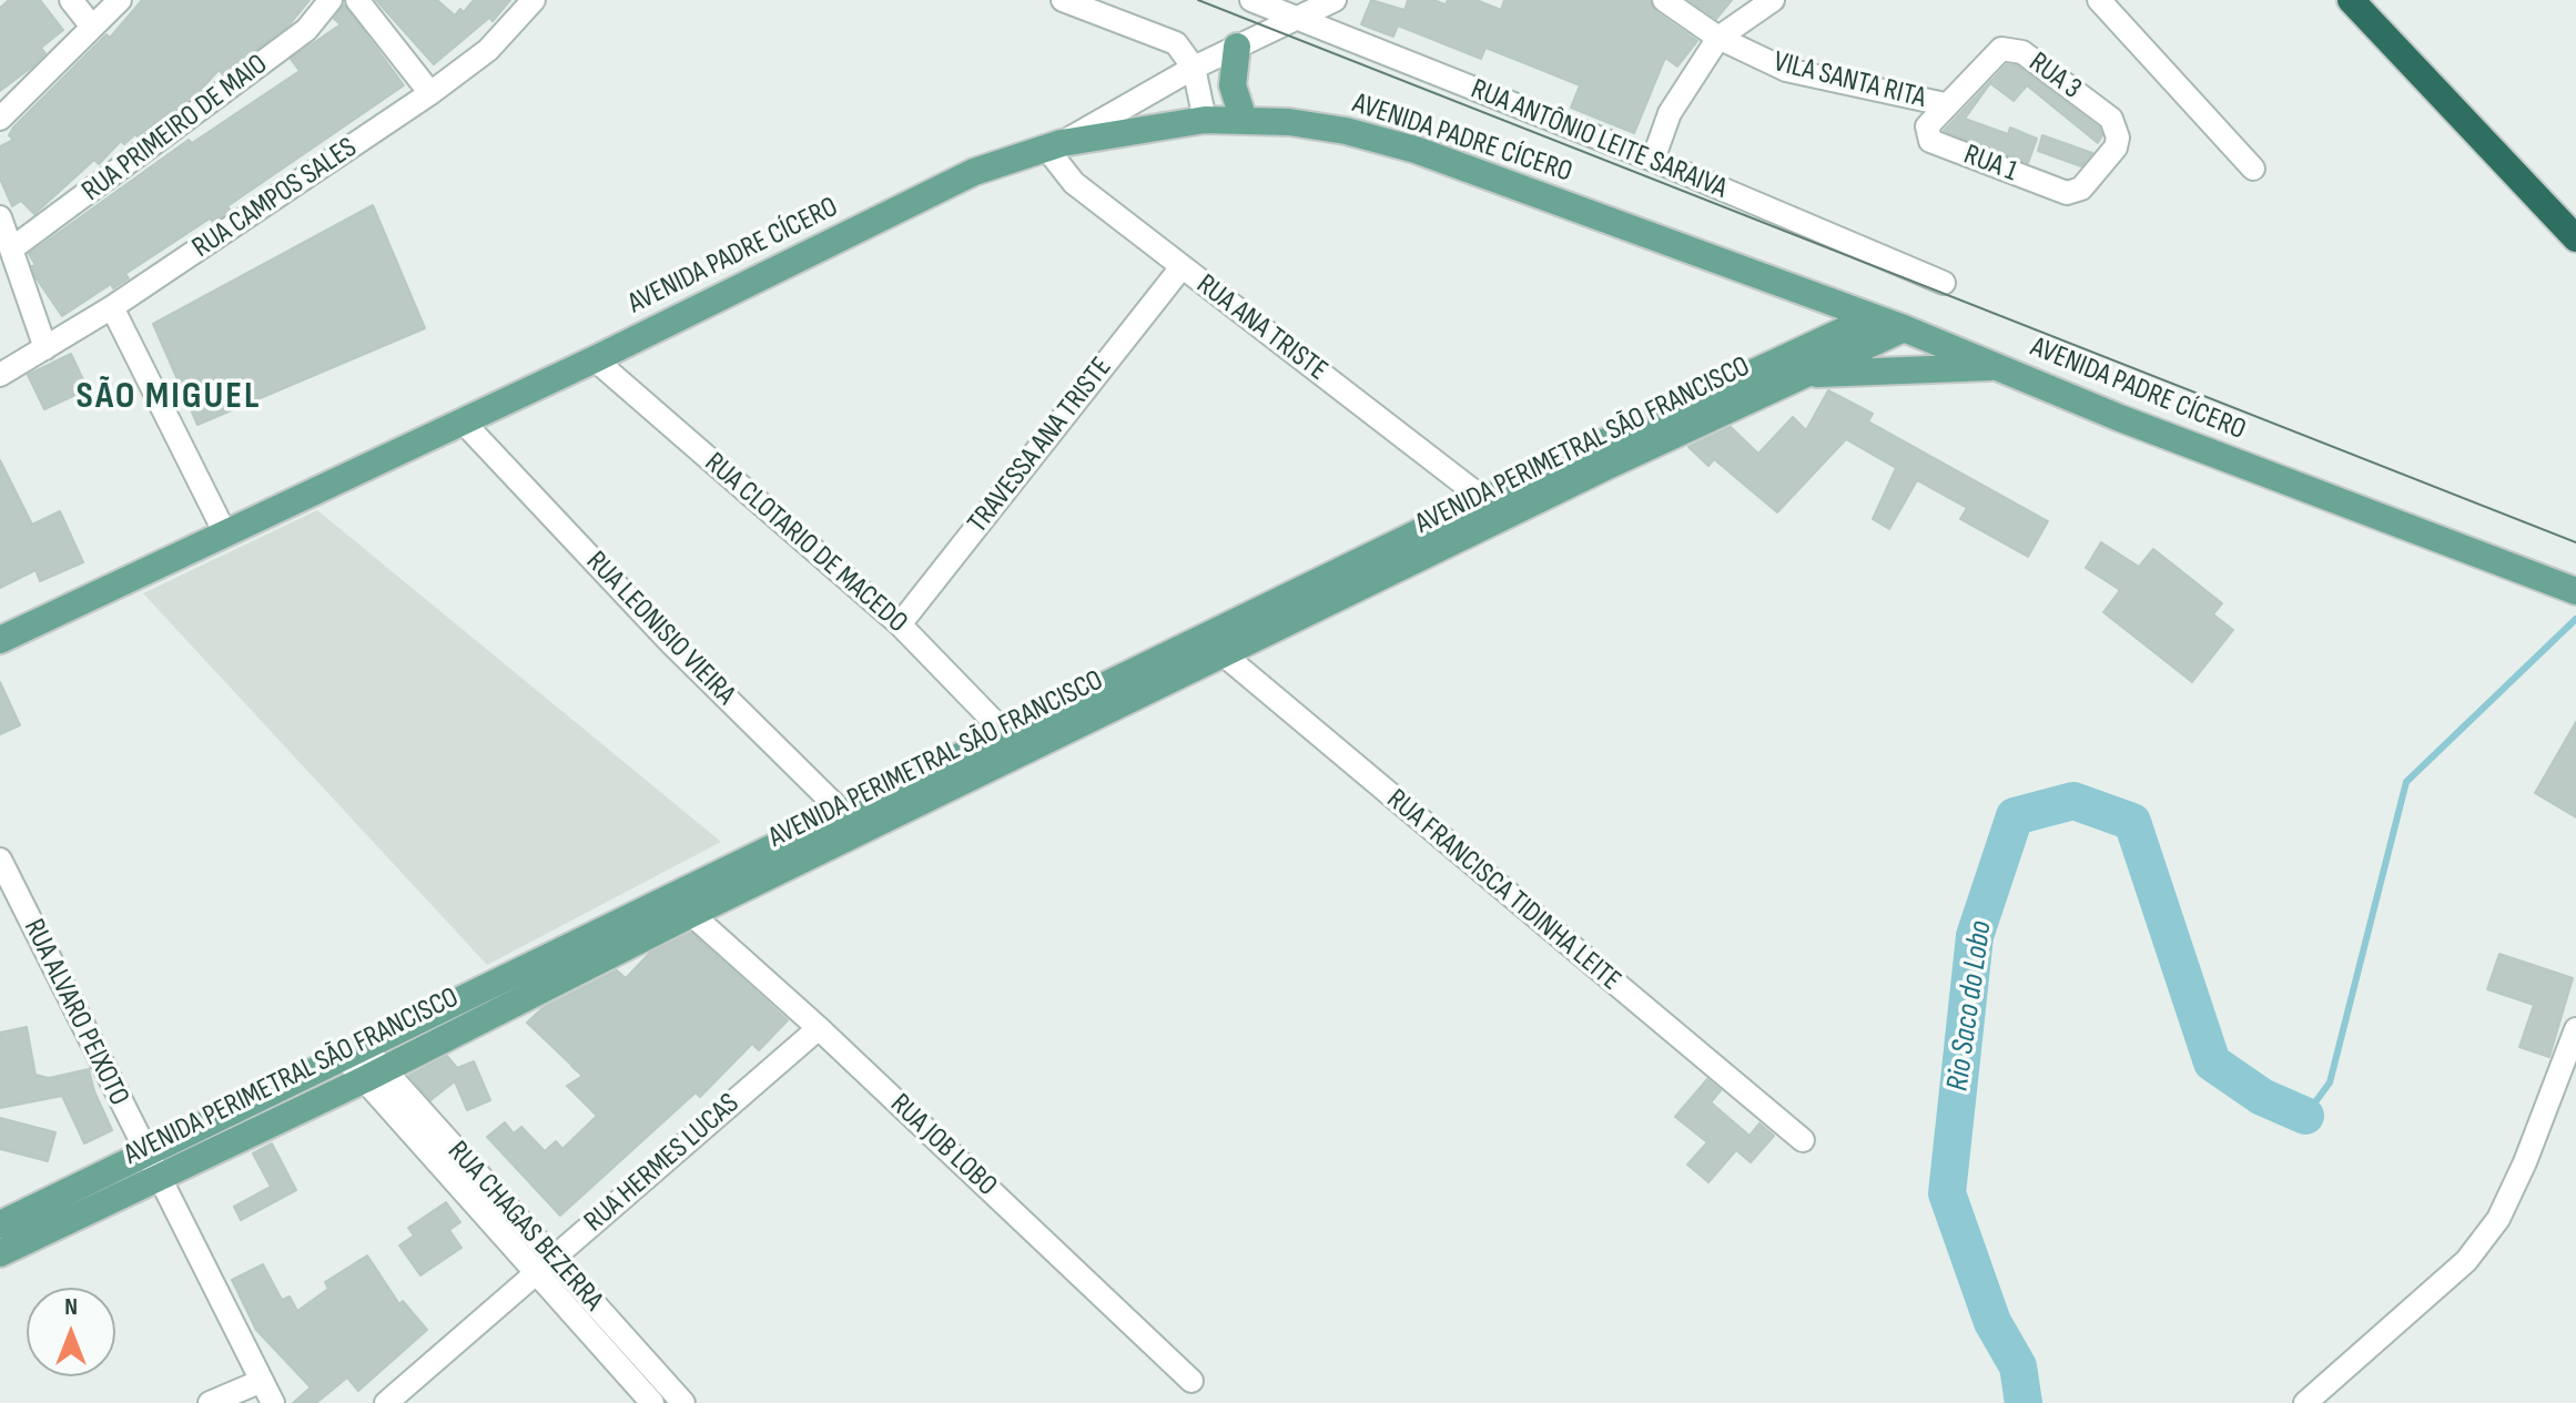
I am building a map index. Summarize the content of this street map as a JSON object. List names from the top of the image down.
{
  "streets": {
    "main road": ["AVENIDA PADRE CÍCERO", "AVENIDA PERIMETRAL SÃO FRANCISCO"],
    "street": [
      "RUA 3",
      "VILA SANTA RITA",
      "RUA PRIMEIRO DE MAIO",
      "RUA ANTÔNIO LEITE SARAIVA",
      "RUA 1",
      "RUA CAMPOS SALES",
      "RUA ANA TRISTE",
      "TRAVESSA ANA TRISTE",
      "RUA CLOTARIO DE MACEDO",
      "RUA LEONISIO VIEIRA",
      "RUA FRANCISCA TIDINHA LEITE",
      "RUA ALVARO PEIXOTO",
      "RUA JOB LOBO",
      "RUA HERMES LUCAS",
      "RUA CHAGAS BEZERRA"
    ]
  },
  "crossings": [
    ["RUA 3", "VILA SANTA RITA"],
    ["RUA 3", "RUA 1"],
    ["VILA SANTA RITA", "RUA 1"],
    ["AVENIDA PADRE CÍCERO", "RUA ANA TRISTE"],
    ["AVENIDA PADRE CÍCERO", "AVENIDA PERIMETRAL SÃO FRANCISCO"],
    ["AVENIDA PADRE CÍCERO", "RUA CLOTARIO DE MACEDO"],
    ["AVENIDA PADRE CÍCERO", "RUA LEONISIO VIEIRA"],
    ["RUA ANA TRISTE", "TRAVESSA ANA TRISTE"],
    ["RUA ANA TRISTE", "AVENIDA PERIMETRAL SÃO FRANCISCO"],
    ["TRAVESSA ANA TRISTE", "RUA CLOTARIO DE MACEDO"],
    ["AVENIDA PERIMETRAL SÃO FRANCISCO", "RUA CLOTARIO DE MACEDO"],
    ["AVENIDA PERIMETRAL SÃO FRANCISCO", "RUA LEONISIO VIEIRA"],
    ["AVENIDA PERIMETRAL SÃO FRANCISCO", "RUA FRANCISCA TIDINHA LEITE"],
    ["AVENIDA PERIMETRAL SÃO FRANCISCO", "RUA ALVARO PEIXOTO"],
    ["AVENIDA PERIMETRAL SÃO FRANCISCO", "RUA JOB LOBO"],
    ["AVENIDA PERIMETRAL SÃO FRANCISCO", "RUA CHAGAS BEZERRA"],
    ["RUA JOB LOBO", "RUA HERMES LUCAS"],
    ["RUA HERMES LUCAS", "RUA CHAGAS BEZERRA"]
  ],
  "districts": ["SÃO MIGUEL"],
  "water": ["Rio Saco do Lobo"],
  "north": "top"
}
